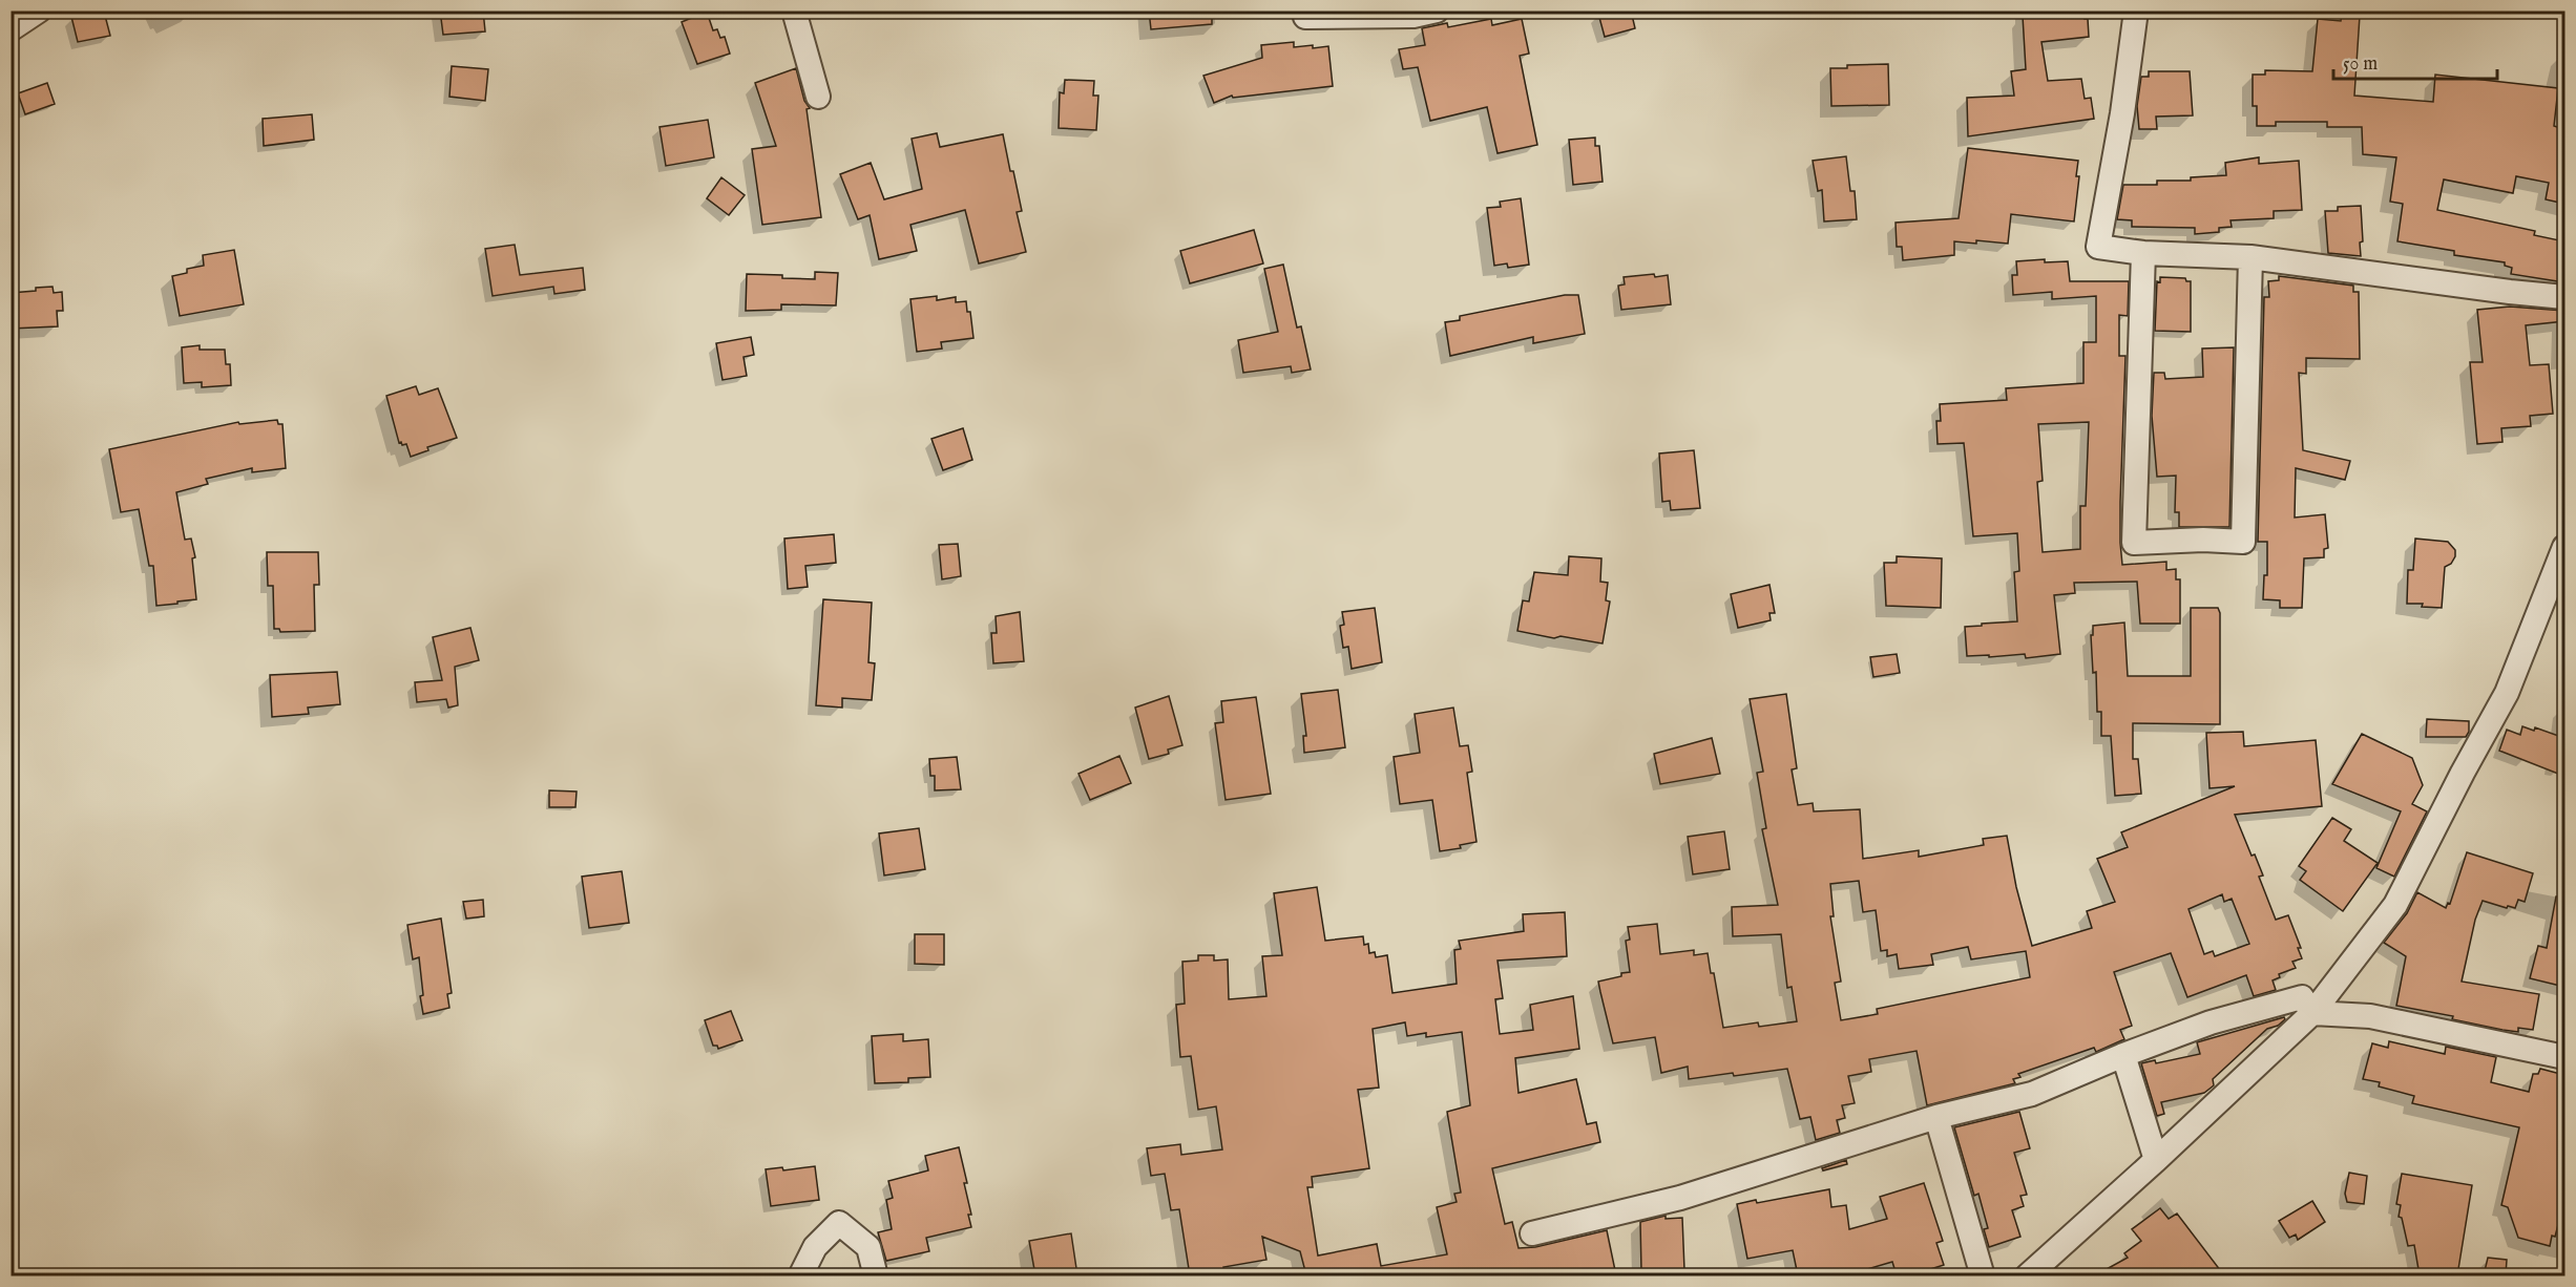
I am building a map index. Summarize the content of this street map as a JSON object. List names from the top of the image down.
{
  "scale_bar": "50 m"
}
